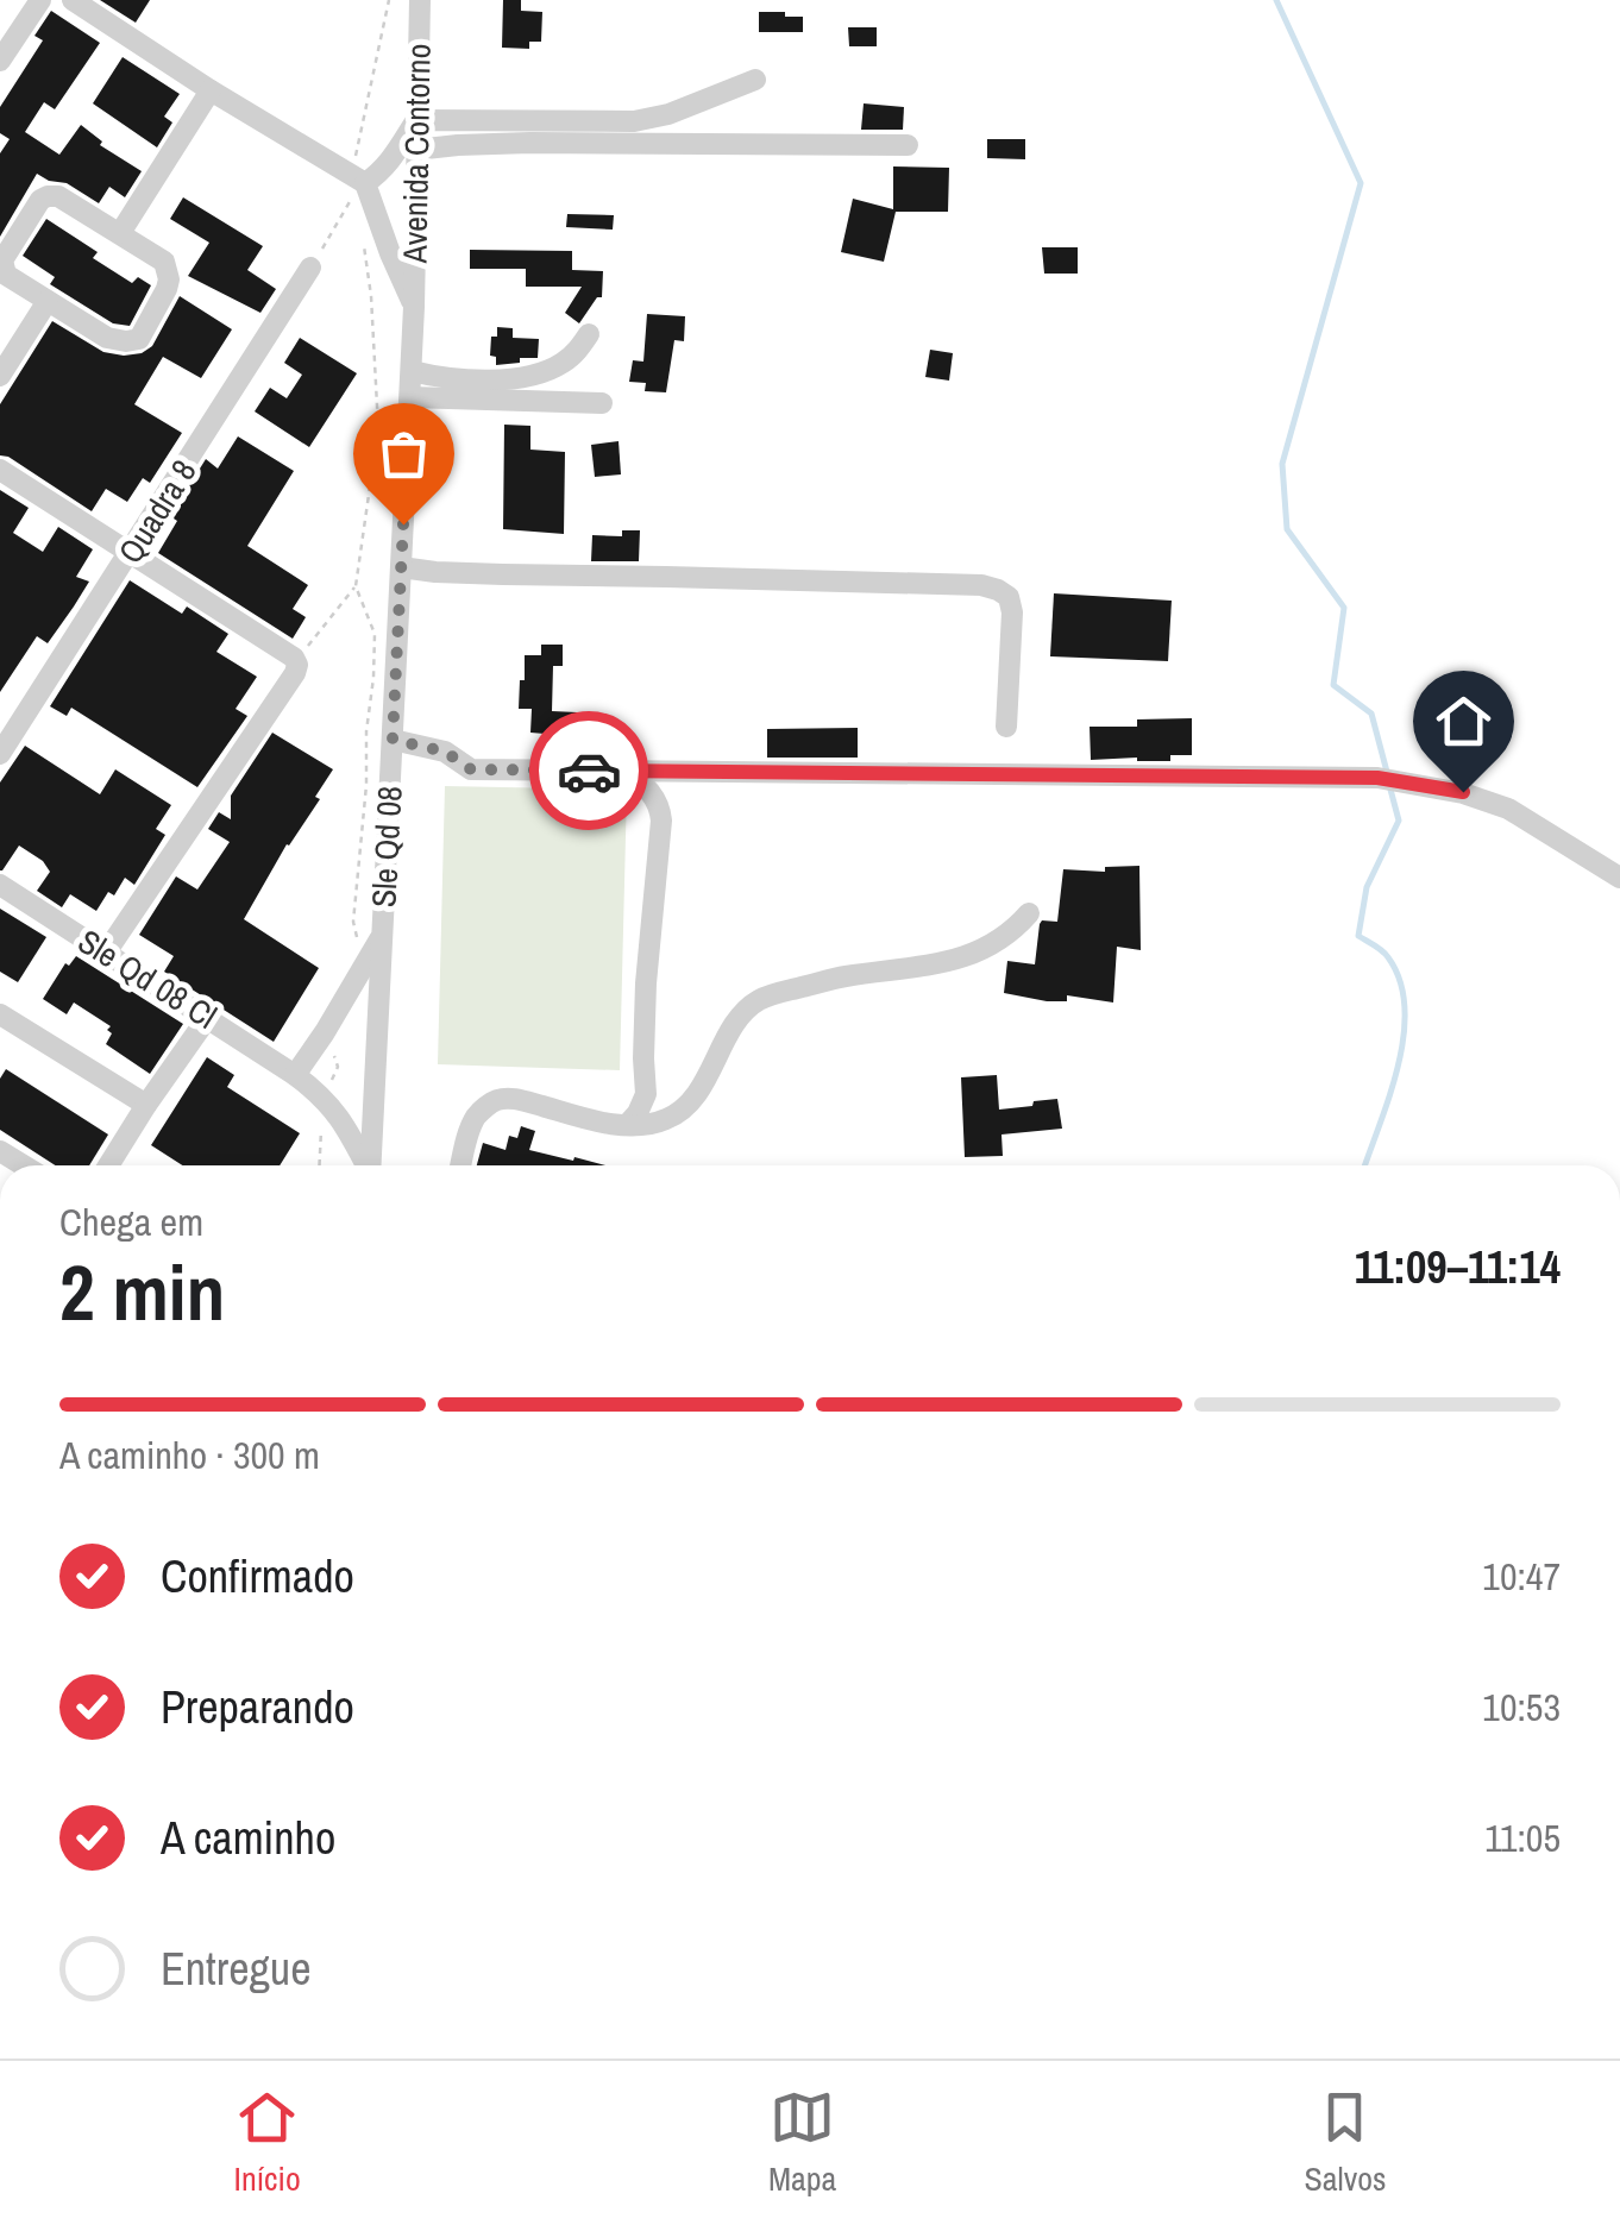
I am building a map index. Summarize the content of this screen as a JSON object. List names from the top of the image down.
{
  "streets": {
    "street": [
      "Avenida Contorno",
      "Quadra 8",
      "Sle Qd 08",
      "Sle Qd 08 Cl"
    ]
  },
  "crossings": [
    ["Avenida Contorno", "Sle Qd 08"]
  ],
  "page": {
    "heading": ["2 min", "Chega em", "11:09–11:14"],
    "bar": "A caminho · 300 m",
    "list": [
      ["Confirmado", "10:47"],
      ["Preparando", "10:53"],
      ["A caminho", "11:05"],
      "Entregue"
    ],
    "tabs": ["Início", "Mapa", "Salvos"]
  }
}
